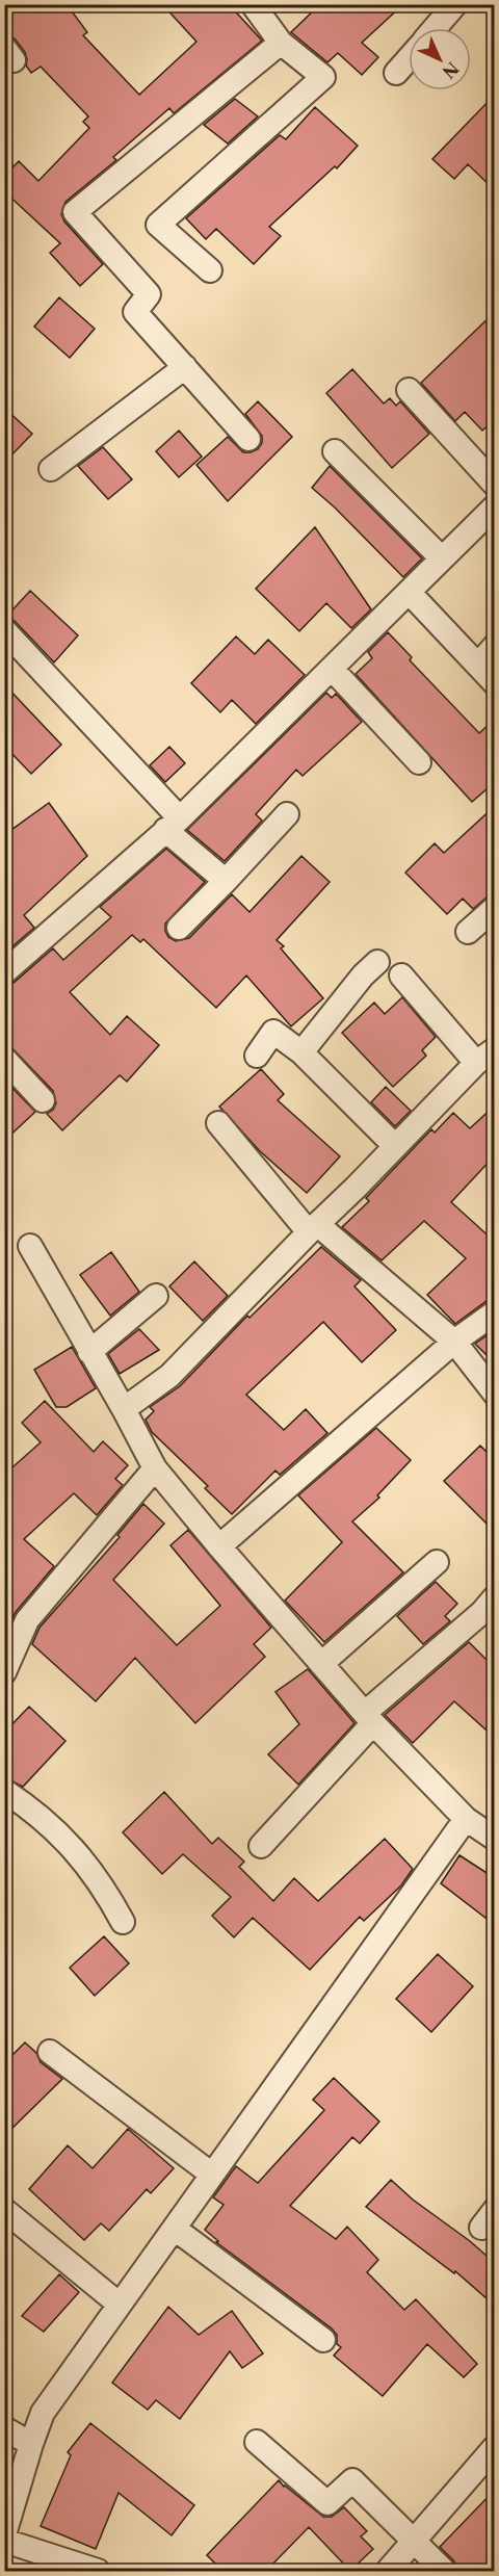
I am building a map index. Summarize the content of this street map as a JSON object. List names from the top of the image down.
{
  "north": "bottom right"
}
